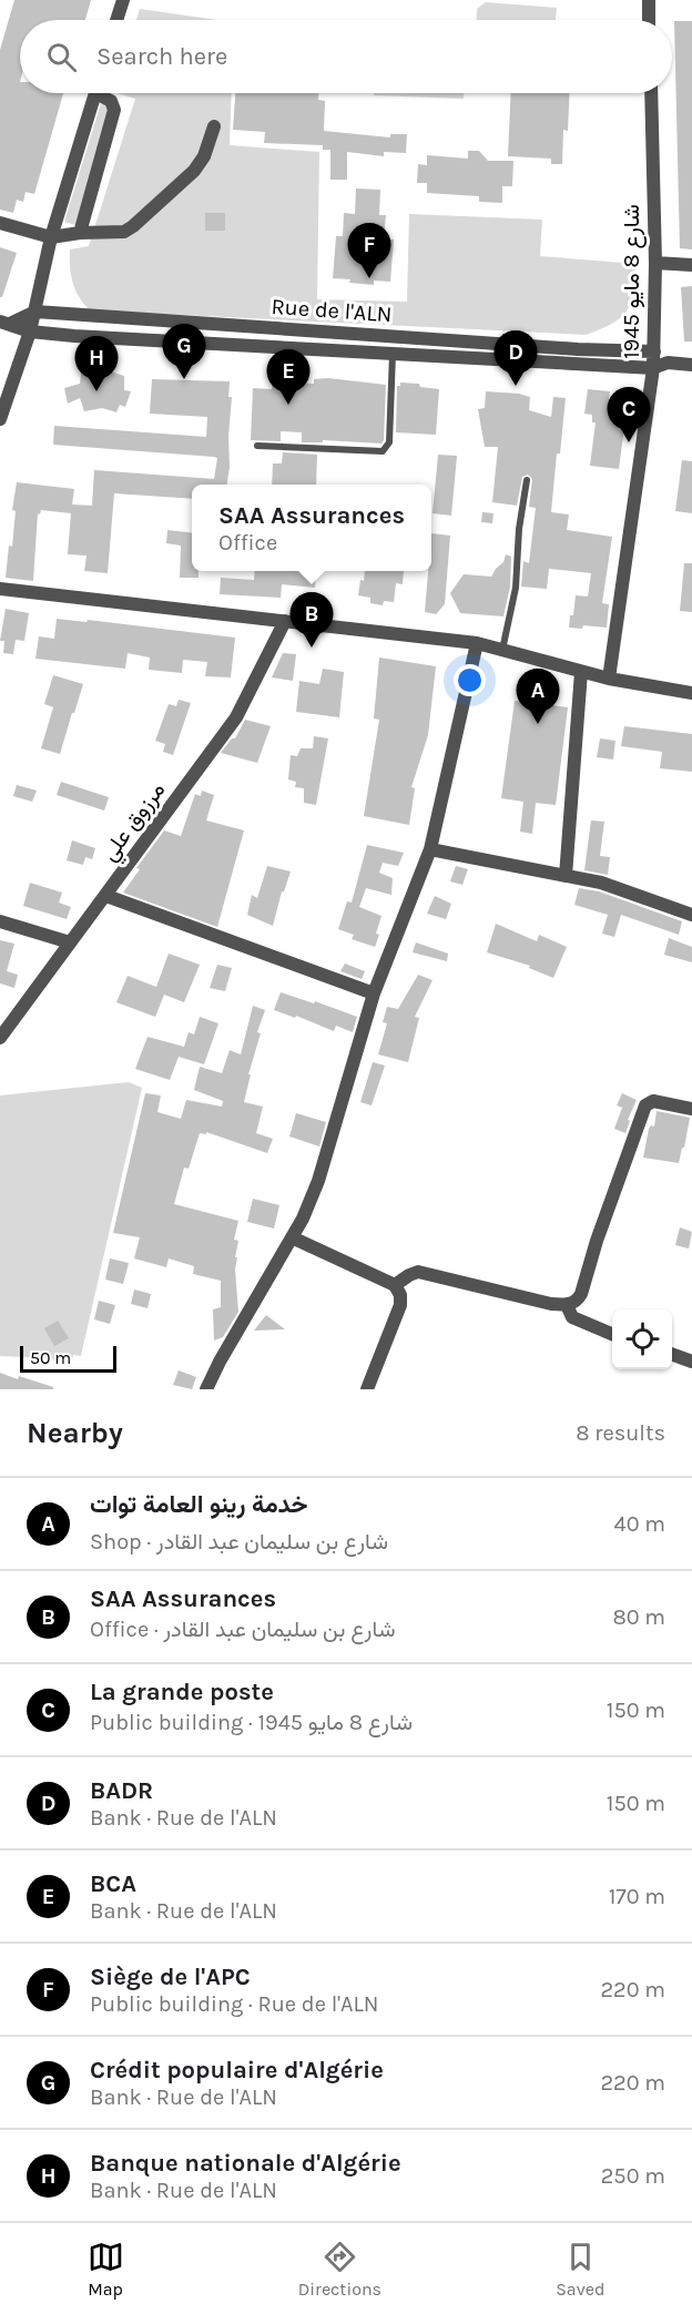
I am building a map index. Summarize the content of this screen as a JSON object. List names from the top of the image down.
{
  "streets": {
    "street": ["شارع 8 مايو 1945", "Rue de l'ALN", "مرزوق علي"]
  },
  "crossings": [
    ["شارع 8 مايو 1945", "Rue de l'ALN"]
  ],
  "scale_bar": "50 m",
  "page": {
    "search": "Search here",
    "pins": [
      "F",
      "G",
      "D",
      "H",
      "E",
      "C",
      "B",
      "A"
    ],
    "popup": ["SAA Assurances", "Office"],
    "scale": "50 m",
    "heading": ["Nearby", "8 results"],
    "list": [
      {
        "mark": "A",
        "name": "خدمة رينو العامة توات",
        "note": "Shop · شارع بن سليمان عبد القادر",
        "value": "40 m"
      },
      {
        "mark": "B",
        "name": "SAA Assurances",
        "note": "Office · شارع بن سليمان عبد القادر",
        "value": "80 m"
      },
      {
        "mark": "C",
        "name": "La grande poste",
        "note": "Public building · شارع 8 مايو 1945",
        "value": "150 m"
      },
      {
        "mark": "D",
        "name": "BADR",
        "note": "Bank · Rue de l'ALN",
        "value": "150 m"
      },
      {
        "mark": "E",
        "name": "BCA",
        "note": "Bank · Rue de l'ALN",
        "value": "170 m"
      },
      {
        "mark": "F",
        "name": "Siège de l'APC",
        "note": "Public building · Rue de l'ALN",
        "value": "220 m"
      },
      {
        "mark": "G",
        "name": "Crédit populaire d'Algérie",
        "note": "Bank · Rue de l'ALN",
        "value": "220 m"
      },
      {
        "mark": "H",
        "name": "Banque nationale d'Algérie",
        "note": "Bank · Rue de l'ALN",
        "value": "250 m"
      }
    ],
    "nav": ["Map", "Directions", "Saved"]
  }
}
